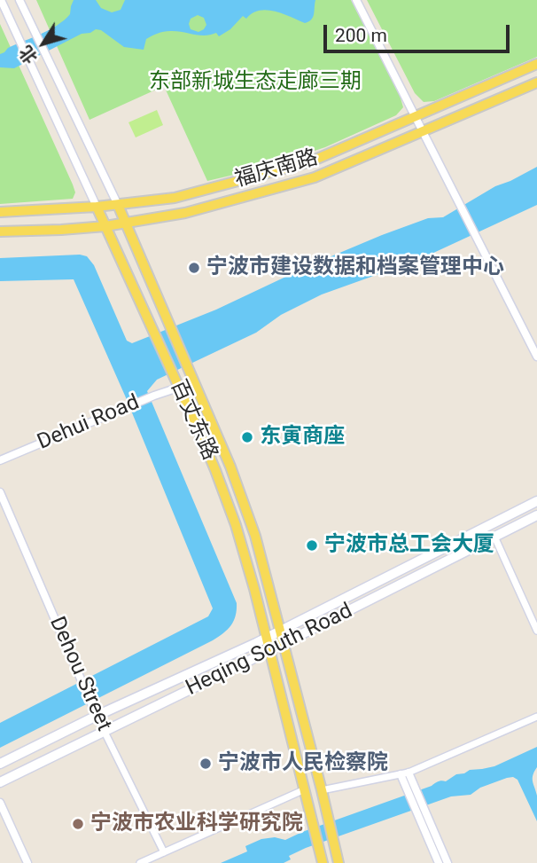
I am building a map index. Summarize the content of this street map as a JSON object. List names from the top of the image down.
{
  "streets": {
    "main road": ["福庆南路", "百丈东路", "Heqing South Road"],
    "street": ["Dehui Road", "Dehou Street"]
  },
  "crossings": [
    ["福庆南路", "百丈东路"],
    ["百丈东路", "Dehui Road"],
    ["百丈东路", "Heqing South Road"],
    ["Heqing South Road", "Dehou Street"]
  ],
  "parks": ["东部新城生态走廊三期"],
  "places": [
    "宁波市建设数据和档案管理中心",
    "东寅商座",
    "宁波市总工会大厦",
    "宁波市人民检察院",
    "宁波市农业科学研究院"
  ],
  "scale_bar": "200 m",
  "north": "bottom left"
}
